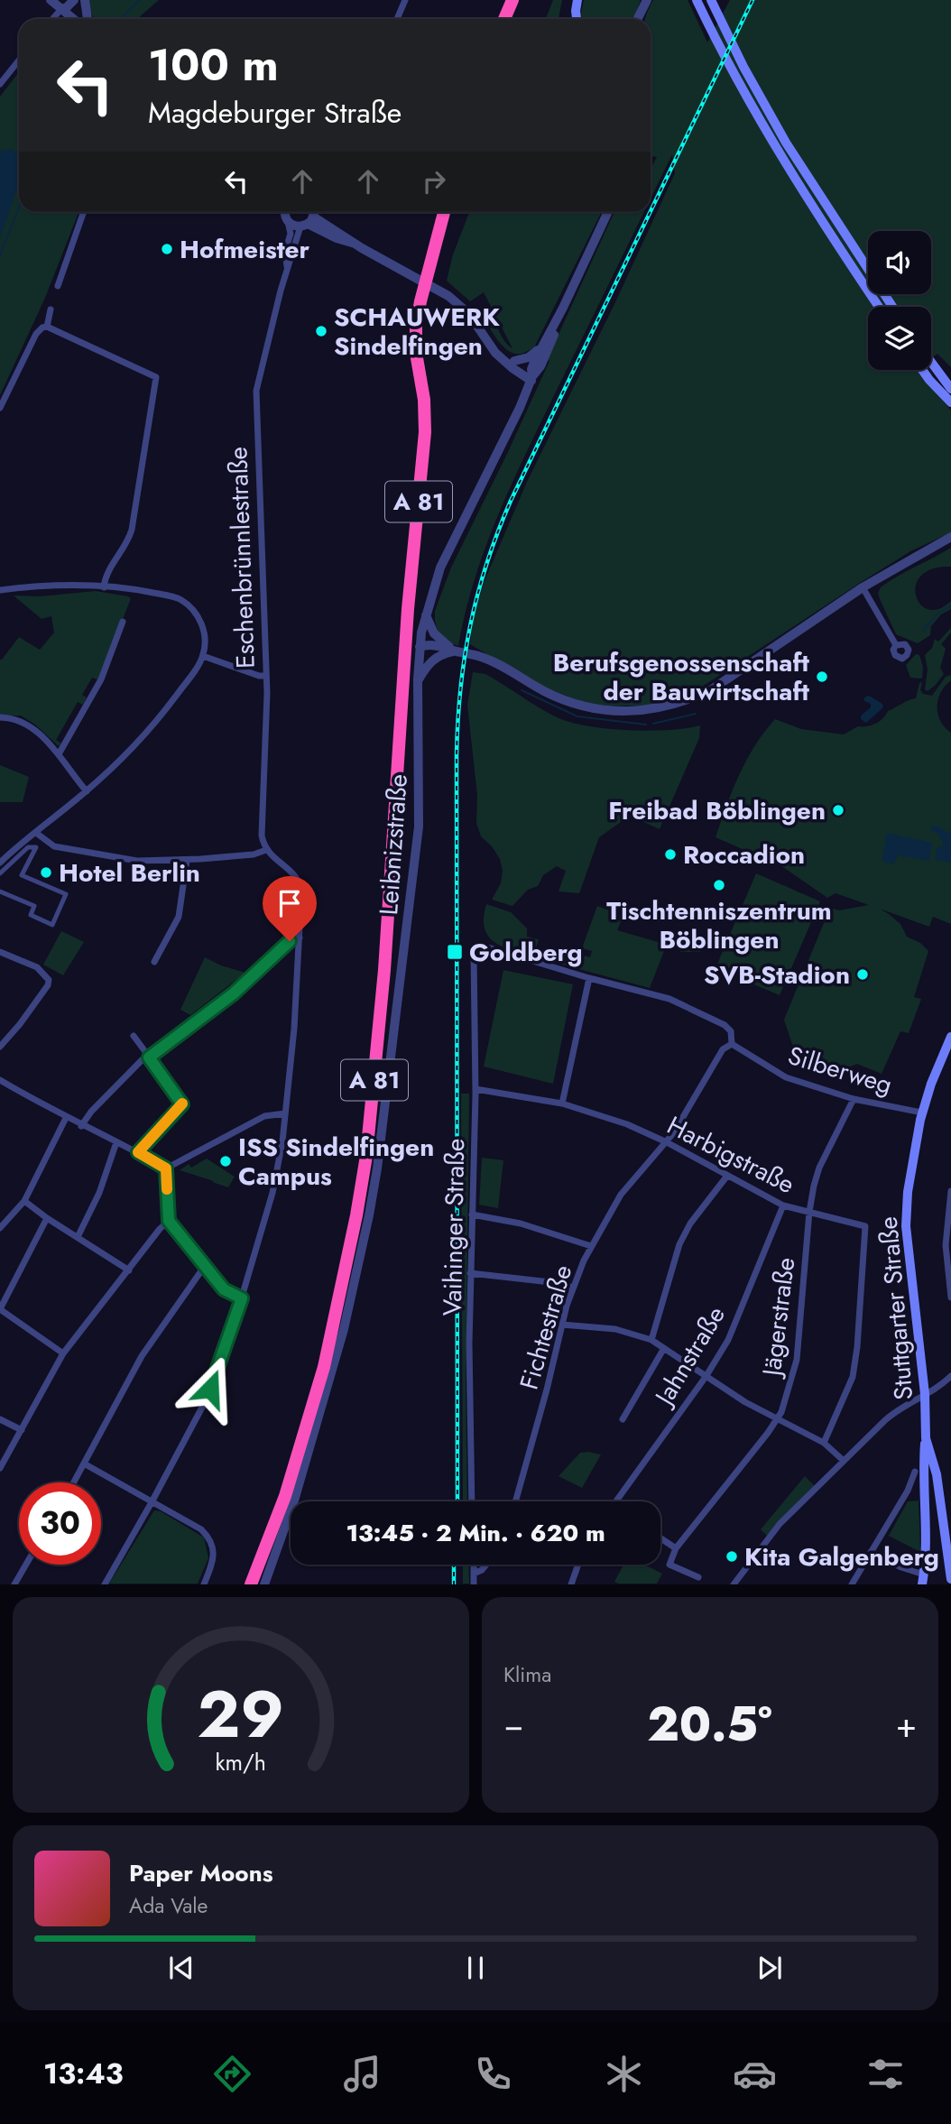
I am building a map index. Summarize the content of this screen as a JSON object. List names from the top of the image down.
{
  "streets": {
    "highway": ["A 81"],
    "main road": ["Stuttgarter Straße"],
    "street": [
      "Eschenbrünnlestraße",
      "Leibnizstraße",
      "Silberweg",
      "Harbigstraße",
      "Vaihinger Straße",
      "Jägerstraße",
      "Fichtestraße",
      "Jahnstraße"
    ]
  },
  "crossings": [
    ["Silberweg", "Vaihinger Straße"],
    ["Silberweg", "Stuttgarter Straße"],
    ["Silberweg", "Jägerstraße"],
    ["Silberweg", "Fichtestraße"],
    ["Harbigstraße", "Vaihinger Straße"],
    ["Harbigstraße", "Jägerstraße"],
    ["Harbigstraße", "Fichtestraße"],
    ["Harbigstraße", "Jahnstraße"]
  ],
  "places": {
    "other": [
      "Hofmeister",
      "SCHAUWERK Sindelfingen",
      "Berufsgenossenschaft der Bauwirtschaft",
      "Freibad Böblingen",
      "Roccadion",
      "Hotel Berlin",
      "Tischtenniszentrum Böblingen",
      "SVB-Stadion",
      "ISS Sindelfingen Campus",
      "Kita Galgenberg"
    ],
    "transit": ["Goldberg"]
  },
  "page": {
    "turn": ["100 m", "Magdeburger Straße"],
    "limit": "30",
    "trip": "13:45 · 2 Min. · 620 m",
    "tile": "Klima",
    "heat": ["−", "20.5°", "+"],
    "song": ["Paper Moons", "Ada Vale"],
    "tabs": "13:43",
    "gauge": ["29", "km/h"]
  }
}
